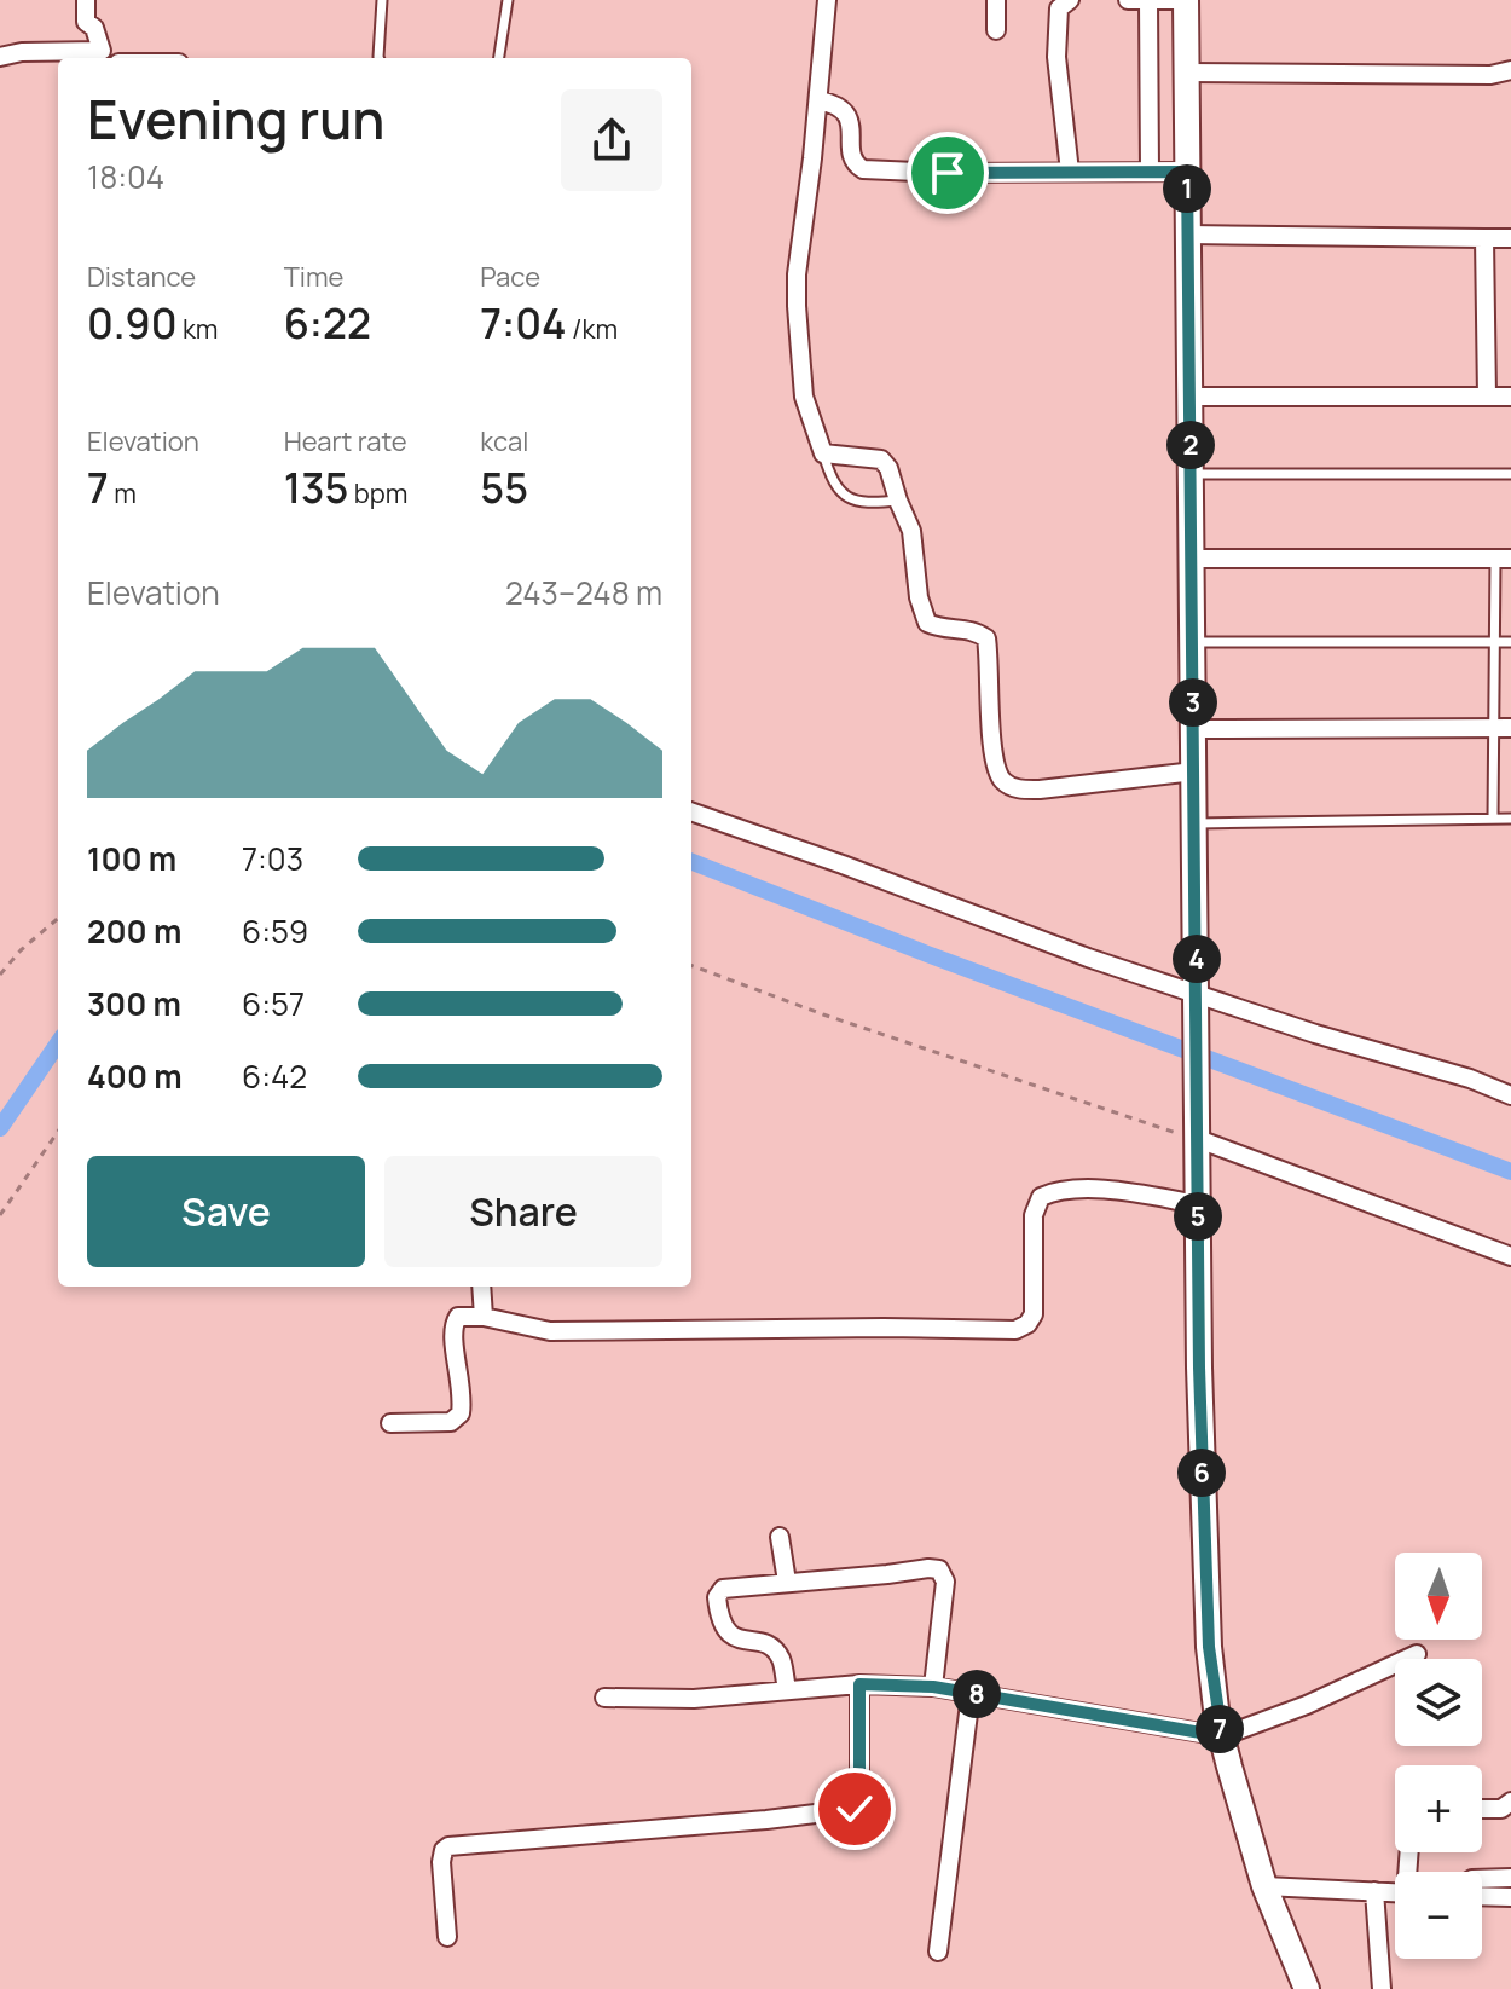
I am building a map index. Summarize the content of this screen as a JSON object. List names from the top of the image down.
{
  "north": "bottom",
  "page": {
    "heading": ["Evening run", "18:04"],
    "pins": [
      "1",
      "2",
      "3",
      "4",
      "5",
      "6",
      "8",
      "7"
    ],
    "stats": [
      ["Distance", "0.90 km"],
      ["Time", "6:22"],
      ["Pace", "7:04 /km"],
      ["Elevation", "7 m"],
      ["Heart rate", "135 bpm"],
      ["kcal", "55"]
    ],
    "chart": ["Elevation", "243–248 m"],
    "list": [
      {
        "name": "100 m",
        "note": "7:03"
      },
      {
        "name": "200 m",
        "note": "6:59"
      },
      {
        "name": "300 m",
        "note": "6:57"
      },
      {
        "name": "400 m",
        "note": "6:42"
      }
    ],
    "buttons": ["Save", "Share"],
    "map_buttons": ["+", "−"]
  }
}
